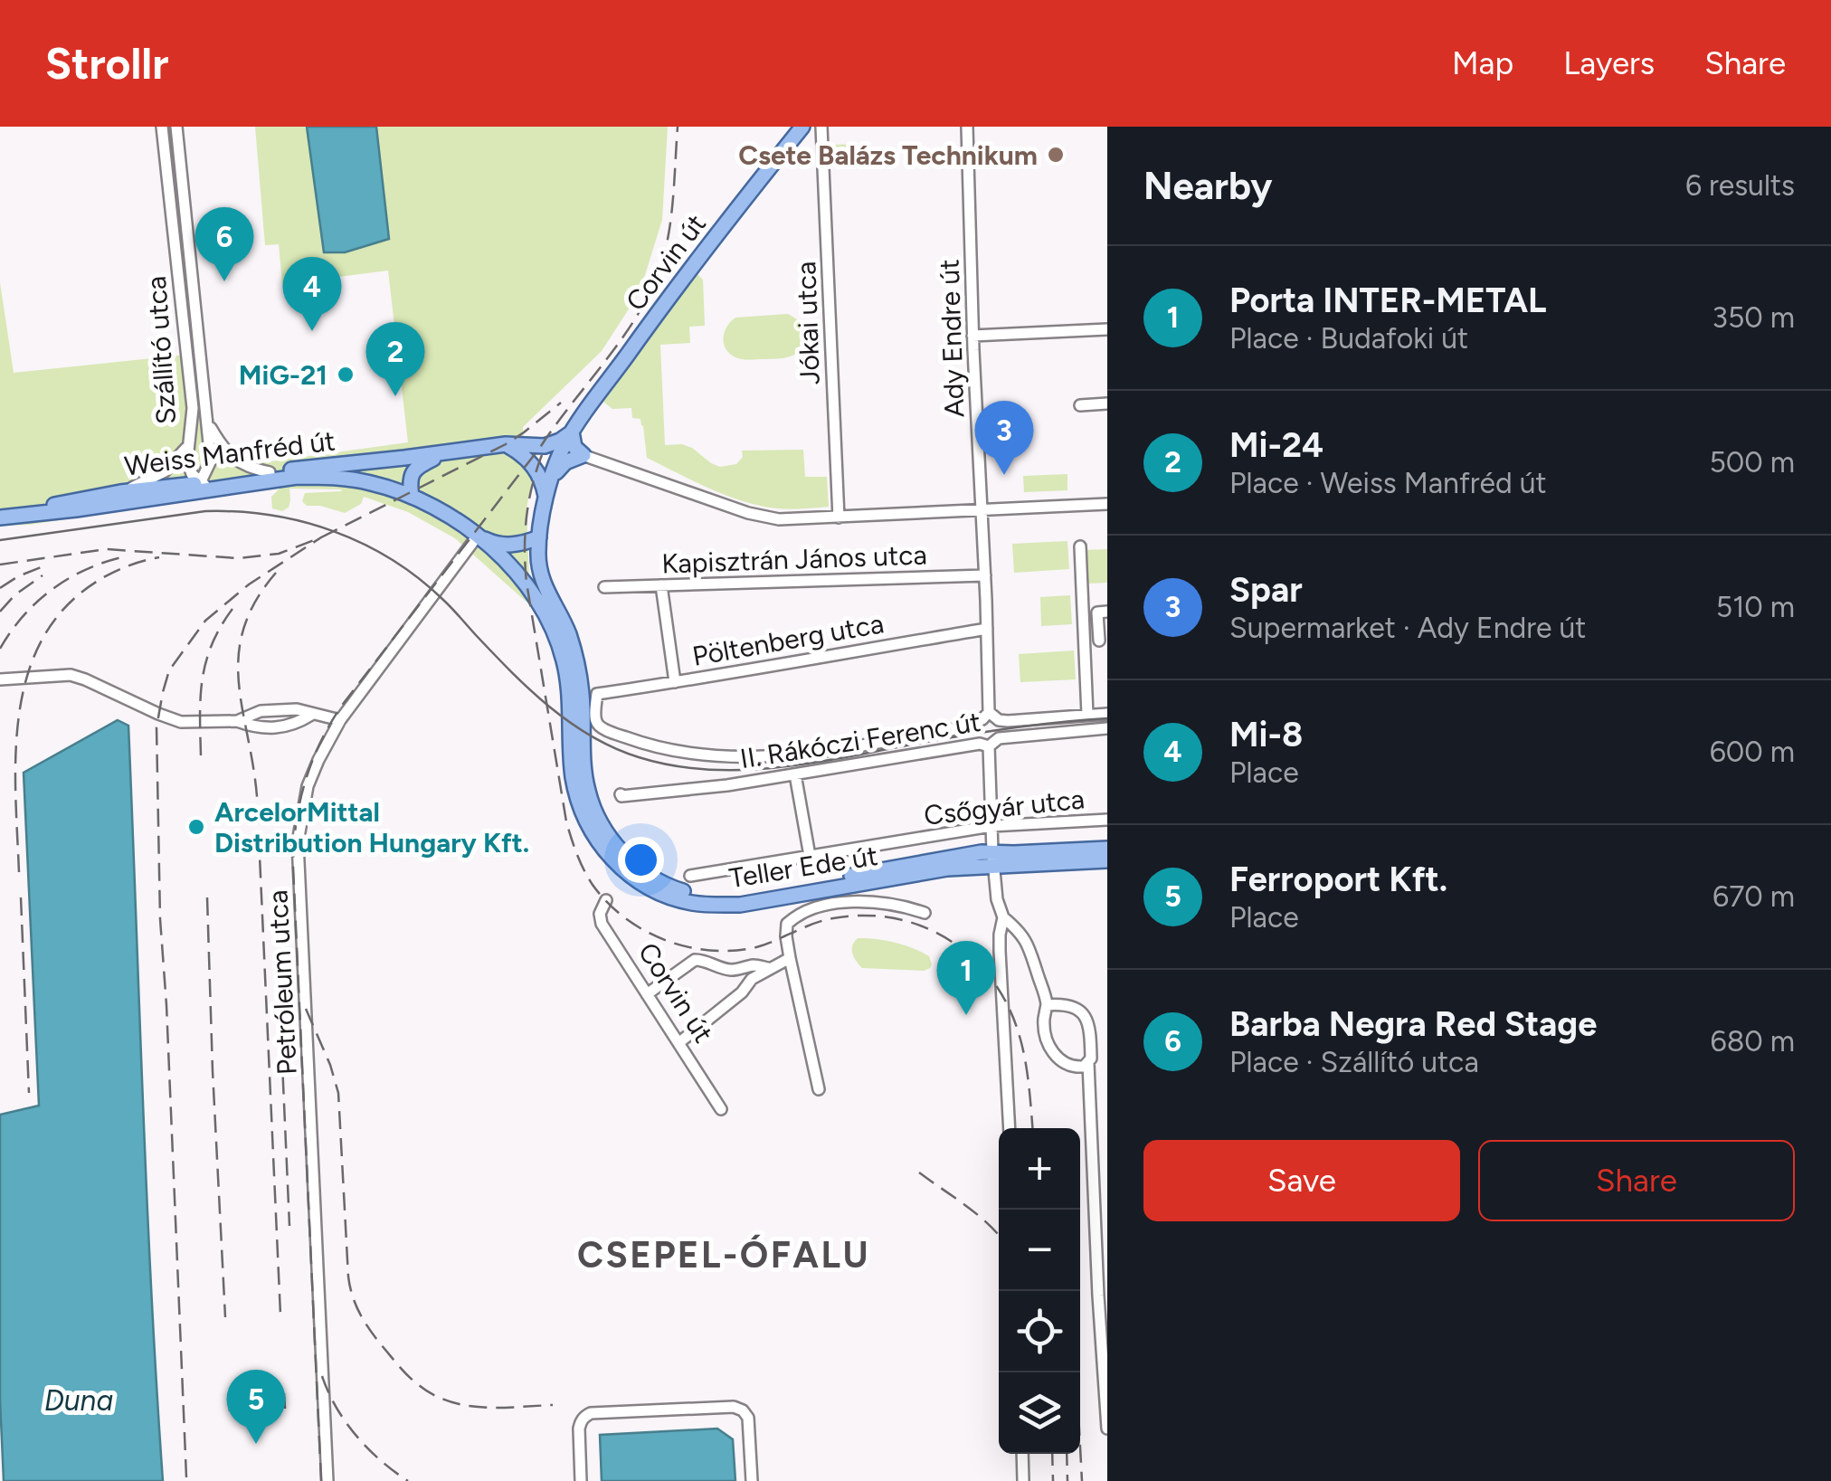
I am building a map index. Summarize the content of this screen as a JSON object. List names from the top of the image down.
{
  "streets": {
    "main road": ["Corvin út", "Weiss Manfréd út", "Teller Ede út"],
    "street": [
      "Jókai utca",
      "Ady Endre út",
      "Szállító utca",
      "Kapisztrán János utca",
      "Pöltenberg utca",
      "II. Rákóczi Ferenc út",
      "Csőgyár utca",
      "Petróleum utca"
    ]
  },
  "crossings": [
    ["Ady Endre út", "Kapisztrán János utca"],
    ["Ady Endre út", "Pöltenberg utca"],
    ["Ady Endre út", "II. Rákóczi Ferenc út"],
    ["Szállító utca", "Weiss Manfréd út"],
    ["Weiss Manfréd út", "Teller Ede út"],
    ["Weiss Manfréd út", "Petróleum utca"],
    ["Pöltenberg utca", "II. Rákóczi Ferenc út"],
    ["Teller Ede út", "Petróleum utca"]
  ],
  "districts": ["CSEPEL-ÓFALU"],
  "water": ["Duna"],
  "places": ["Csete Balázs Technikum", "MiG-21", "ArcelorMittal Distribution Hungary Kft."],
  "page": {
    "header": "Strollr",
    "nav": ["Map", "Layers", "Share"],
    "heading": ["Nearby", "6 results"],
    "pins": [
      "6",
      "4",
      "2",
      "3",
      "1",
      "5"
    ],
    "list": [
      {
        "mark": "1",
        "name": "Porta INTER-METAL",
        "note": "Place · Budafoki út",
        "value": "350 m"
      },
      {
        "mark": "2",
        "name": "Mi-24",
        "note": "Place · Weiss Manfréd út",
        "value": "500 m"
      },
      {
        "mark": "3",
        "name": "Spar",
        "note": "Supermarket · Ady Endre út",
        "value": "510 m"
      },
      {
        "mark": "4",
        "name": "Mi-8",
        "note": "Place",
        "value": "600 m"
      },
      {
        "mark": "5",
        "name": "Ferroport Kft.",
        "note": "Place",
        "value": "670 m"
      },
      {
        "mark": "6",
        "name": "Barba Negra Red Stage",
        "note": "Place · Szállító utca",
        "value": "680 m"
      }
    ],
    "buttons": ["Save", "Share"],
    "map_buttons": ["+", "−"]
  }
}
